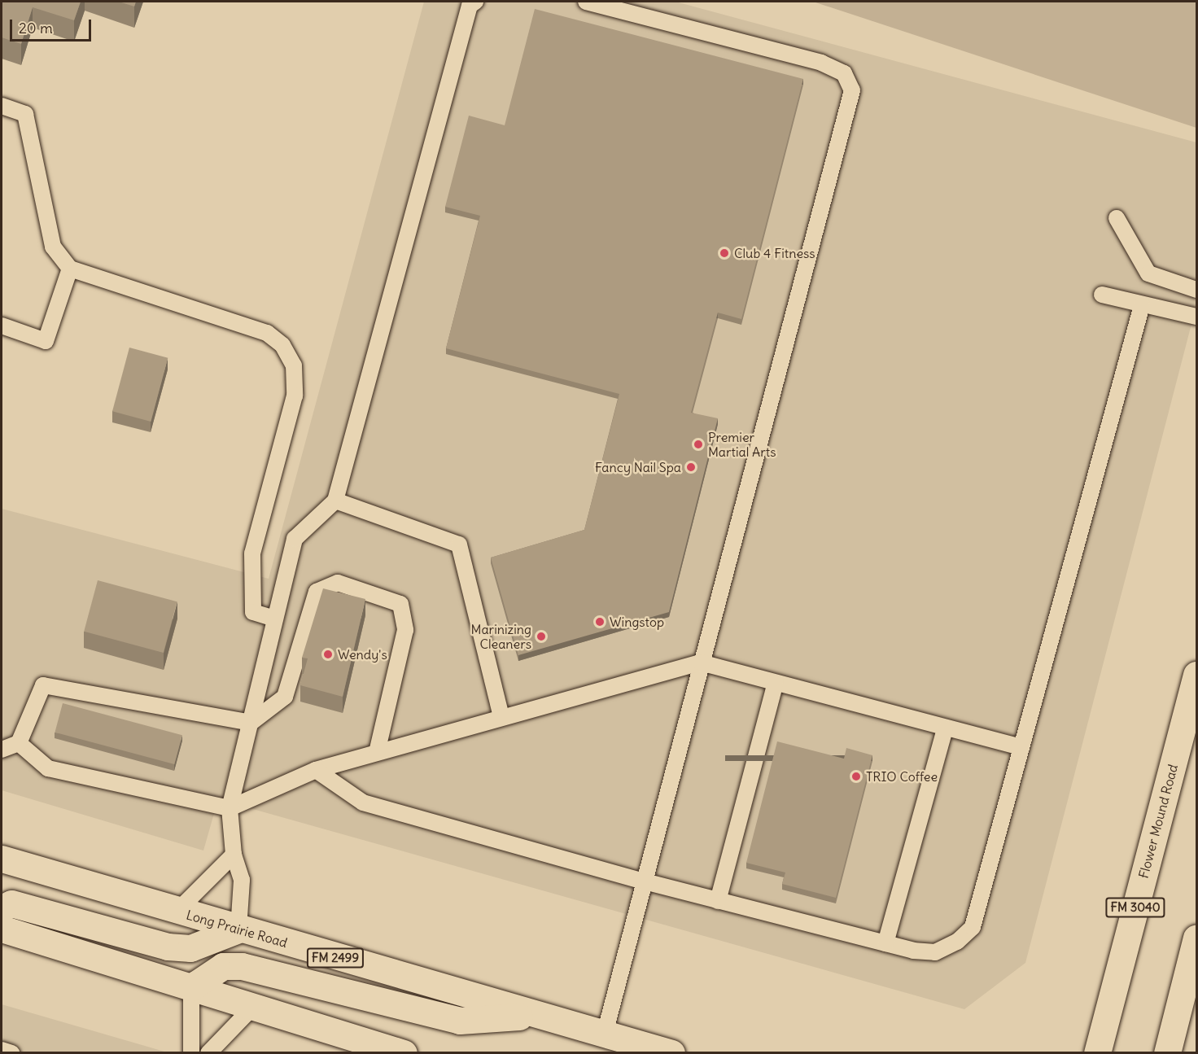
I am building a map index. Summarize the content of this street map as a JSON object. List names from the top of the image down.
{
  "streets": {
    "main road": [
      "Flower Mound Road",
      "FM 3040",
      "Long Prairie Road",
      "FM 2499"
    ]
  },
  "places": [
    "Club 4 Fitness",
    "Premier Martial Arts",
    "Fancy Nail Spa",
    "Wingstop",
    "Marinizing Cleaners",
    "Wendy's",
    "TRIO Coffee"
  ],
  "scale_bar": "20 m"
}
